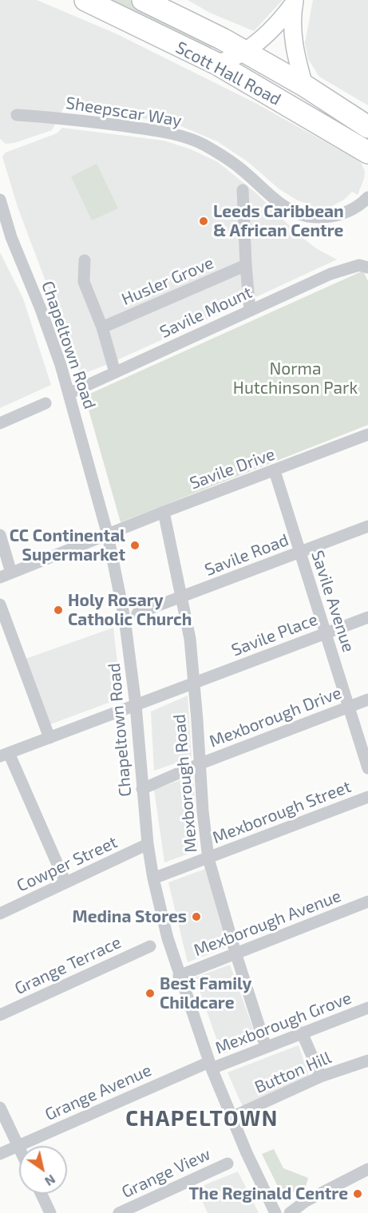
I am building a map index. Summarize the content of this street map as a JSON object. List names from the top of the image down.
{
  "streets": {
    "highway": ["Scott Hall Road"],
    "street": [
      "Sheepscar Way",
      "Husler Grove",
      "Savile Mount",
      "Chapeltown Road",
      "Savile Drive",
      "Savile Road",
      "Savile Avenue",
      "Savile Place",
      "Mexborough Drive",
      "Mexborough Road",
      "Mexborough Street",
      "Cowper Street",
      "Mexborough Avenue",
      "Grange Terrace",
      "Mexborough Grove",
      "Button Hill",
      "Grange Avenue",
      "Grange View"
    ]
  },
  "crossings": [
    ["Savile Mount", "Chapeltown Road"],
    ["Chapeltown Road", "Savile Drive"],
    ["Chapeltown Road", "Savile Road"],
    ["Chapeltown Road", "Savile Place"],
    ["Chapeltown Road", "Mexborough Drive"],
    ["Chapeltown Road", "Mexborough Street"],
    ["Chapeltown Road", "Cowper Street"],
    ["Chapeltown Road", "Mexborough Avenue"],
    ["Chapeltown Road", "Mexborough Grove"],
    ["Chapeltown Road", "Button Hill"],
    ["Chapeltown Road", "Grange Avenue"],
    ["Savile Drive", "Savile Avenue"],
    ["Savile Drive", "Mexborough Road"],
    ["Savile Road", "Savile Avenue"],
    ["Savile Road", "Mexborough Road"],
    ["Savile Avenue", "Savile Place"],
    ["Savile Avenue", "Mexborough Drive"],
    ["Savile Place", "Mexborough Road"],
    ["Mexborough Drive", "Mexborough Road"],
    ["Mexborough Road", "Mexborough Street"],
    ["Mexborough Road", "Mexborough Avenue"],
    ["Mexborough Road", "Mexborough Grove"],
    ["Mexborough Grove", "Grange Avenue"]
  ],
  "districts": ["CHAPELTOWN"],
  "parks": ["Norma Hutchinson Park"],
  "places": [
    "Leeds Caribbean & African Centre",
    "CC Continental Supermarket",
    "Holy Rosary Catholic Church",
    "Medina Stores",
    "Best Family Childcare",
    "The Reginald Centre"
  ],
  "north": "bottom right"
}
